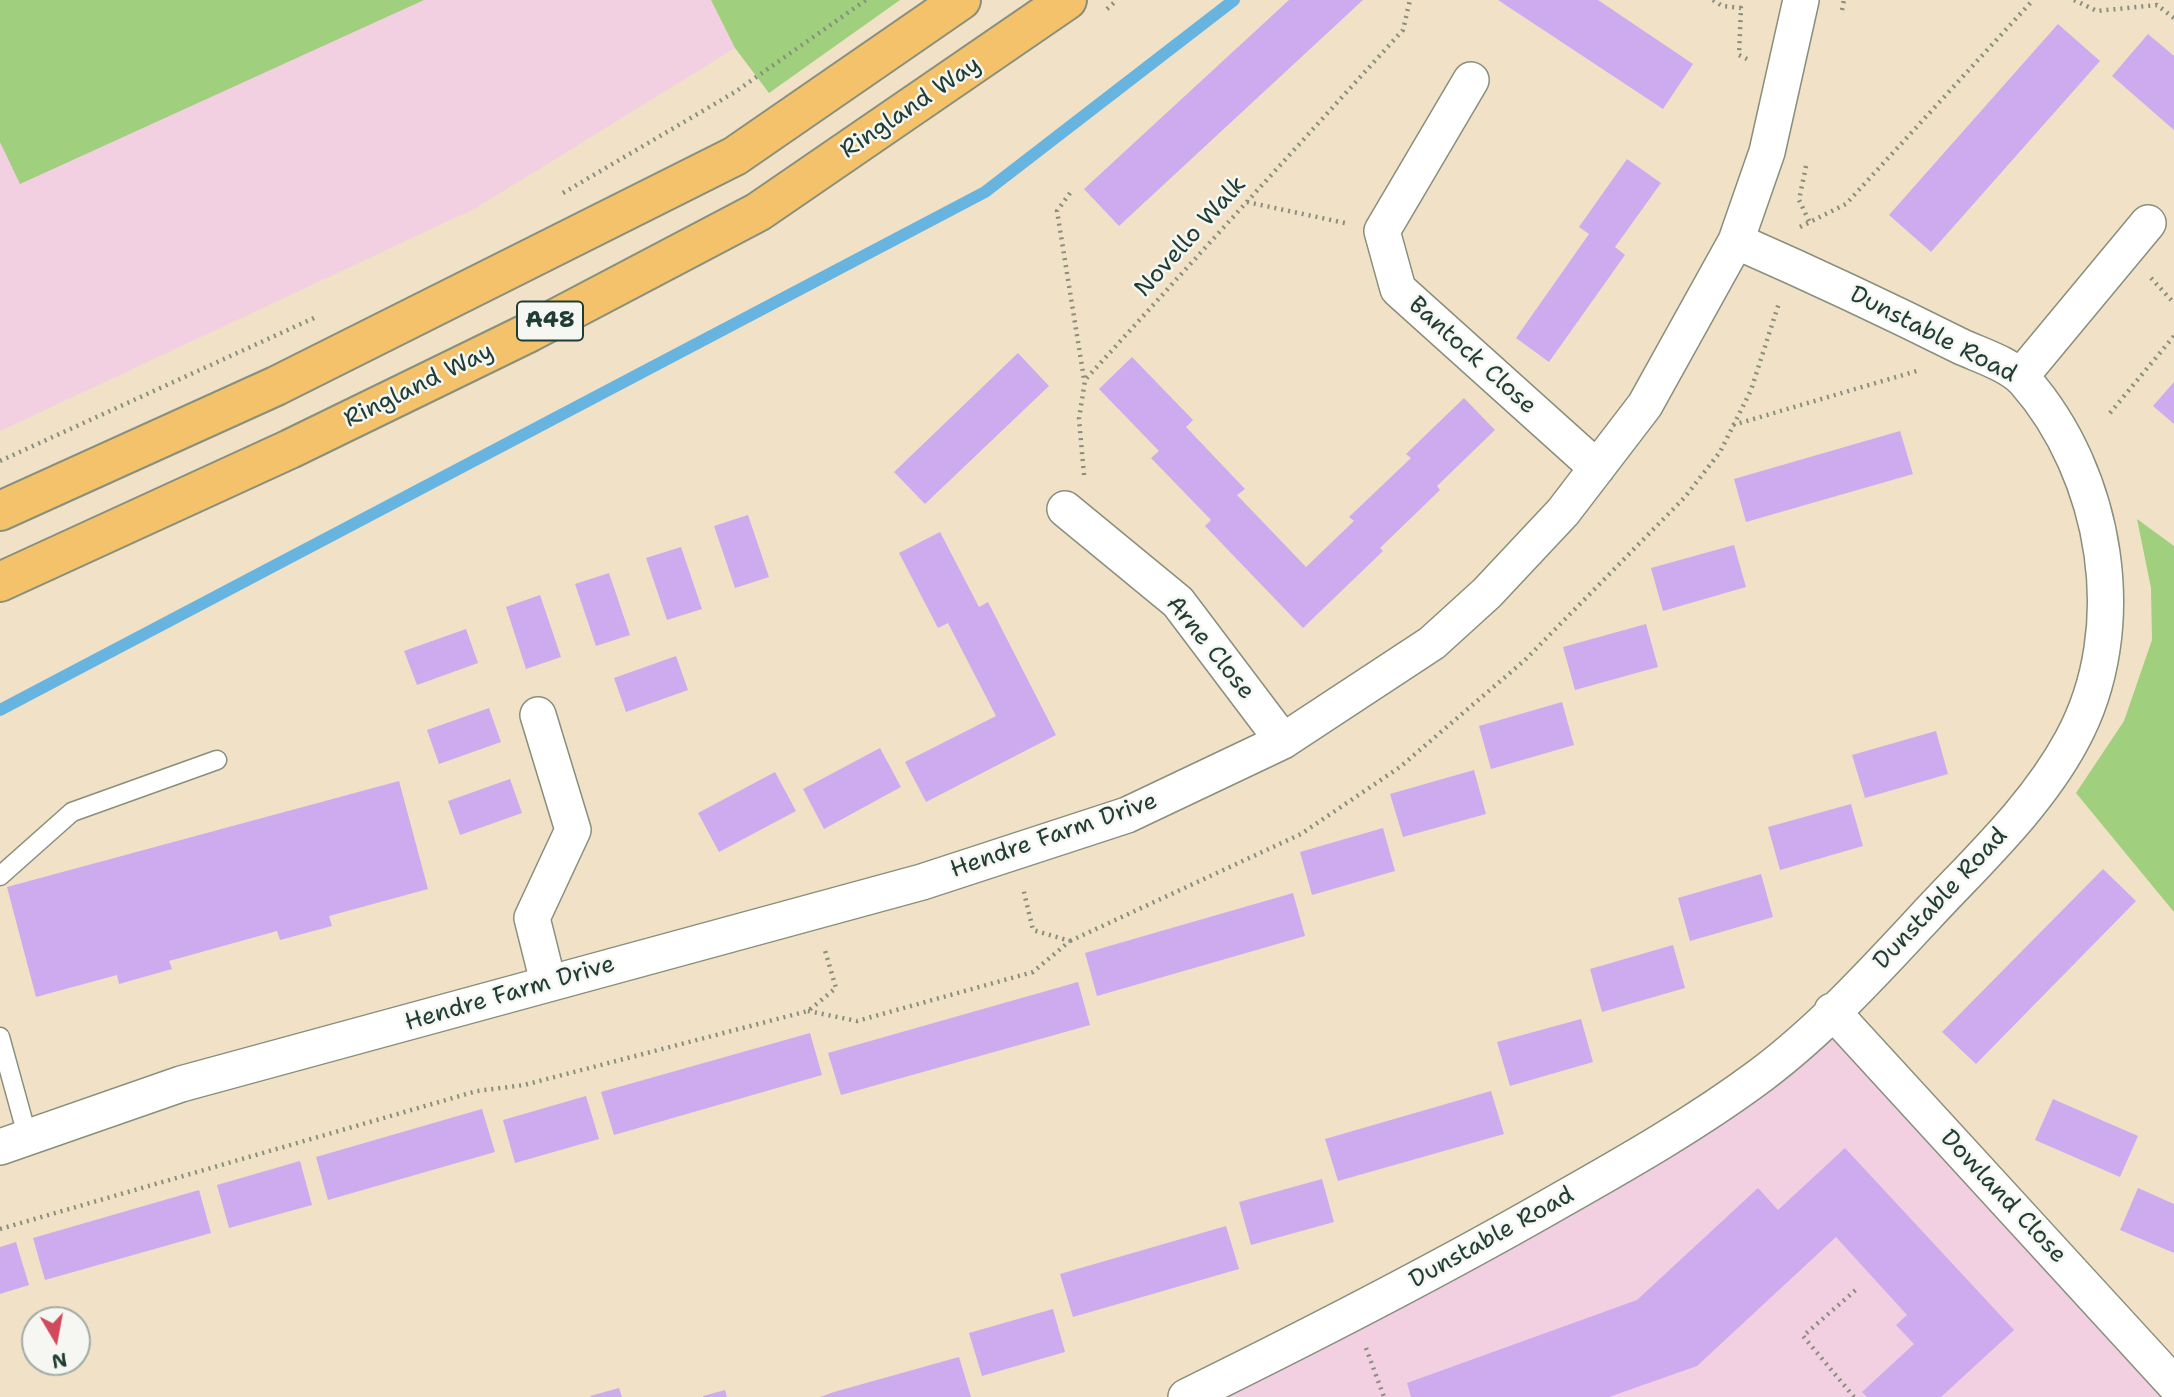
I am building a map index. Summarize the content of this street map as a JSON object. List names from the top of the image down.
{
  "streets": {
    "main road": ["Ringland Way", "A48"],
    "street": [
      "Dunstable Road",
      "Bantock Close",
      "Arne Close",
      "Hendre Farm Drive",
      "Dowland Close"
    ],
    "path": ["Novello Walk"]
  },
  "crossings": [
    ["Dunstable Road", "Hendre Farm Drive"],
    ["Dunstable Road", "Dowland Close"],
    ["Bantock Close", "Hendre Farm Drive"],
    ["Arne Close", "Hendre Farm Drive"]
  ],
  "north": "bottom"
}
